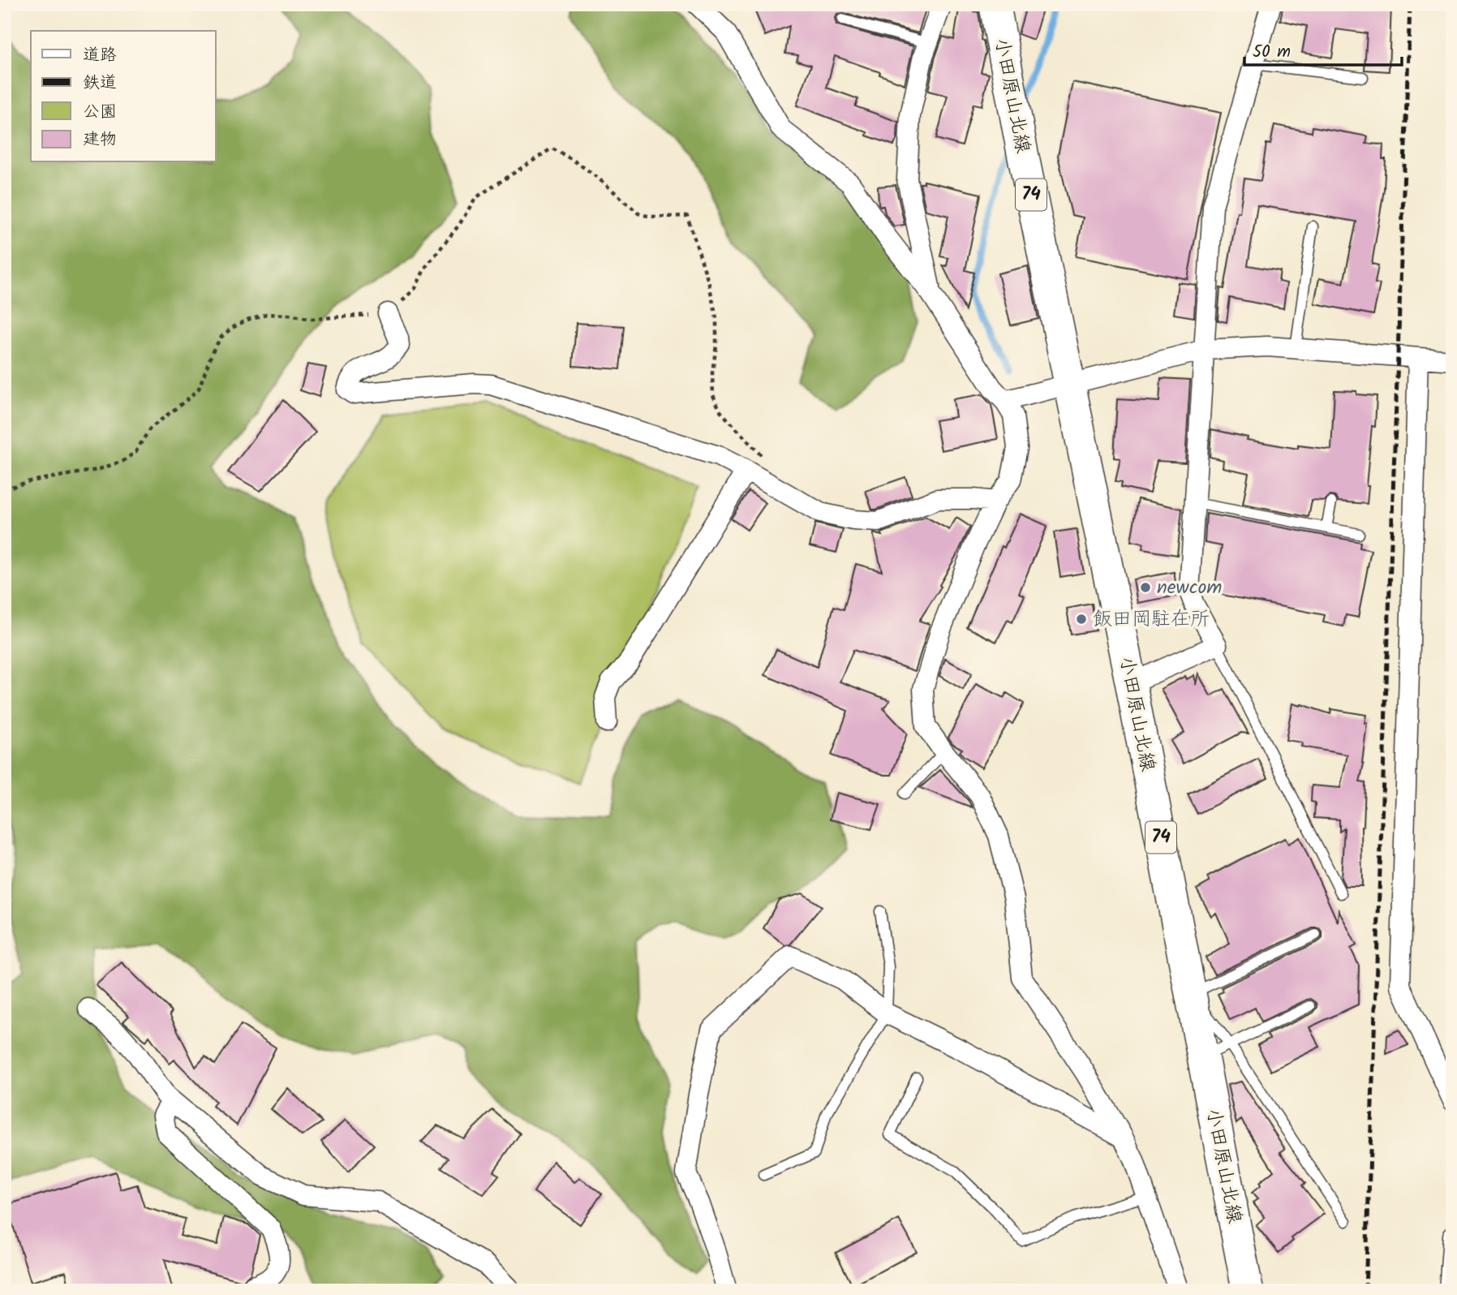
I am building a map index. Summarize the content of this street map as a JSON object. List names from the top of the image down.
{
  "streets": {
    "main road": ["小田原山北線", "74"]
  },
  "places": ["newcom", "飯田岡駐在所"],
  "legend": [
    "道路",
    "鉄道",
    "公園",
    "建物"
  ],
  "scale_bar": "50 m"
}
